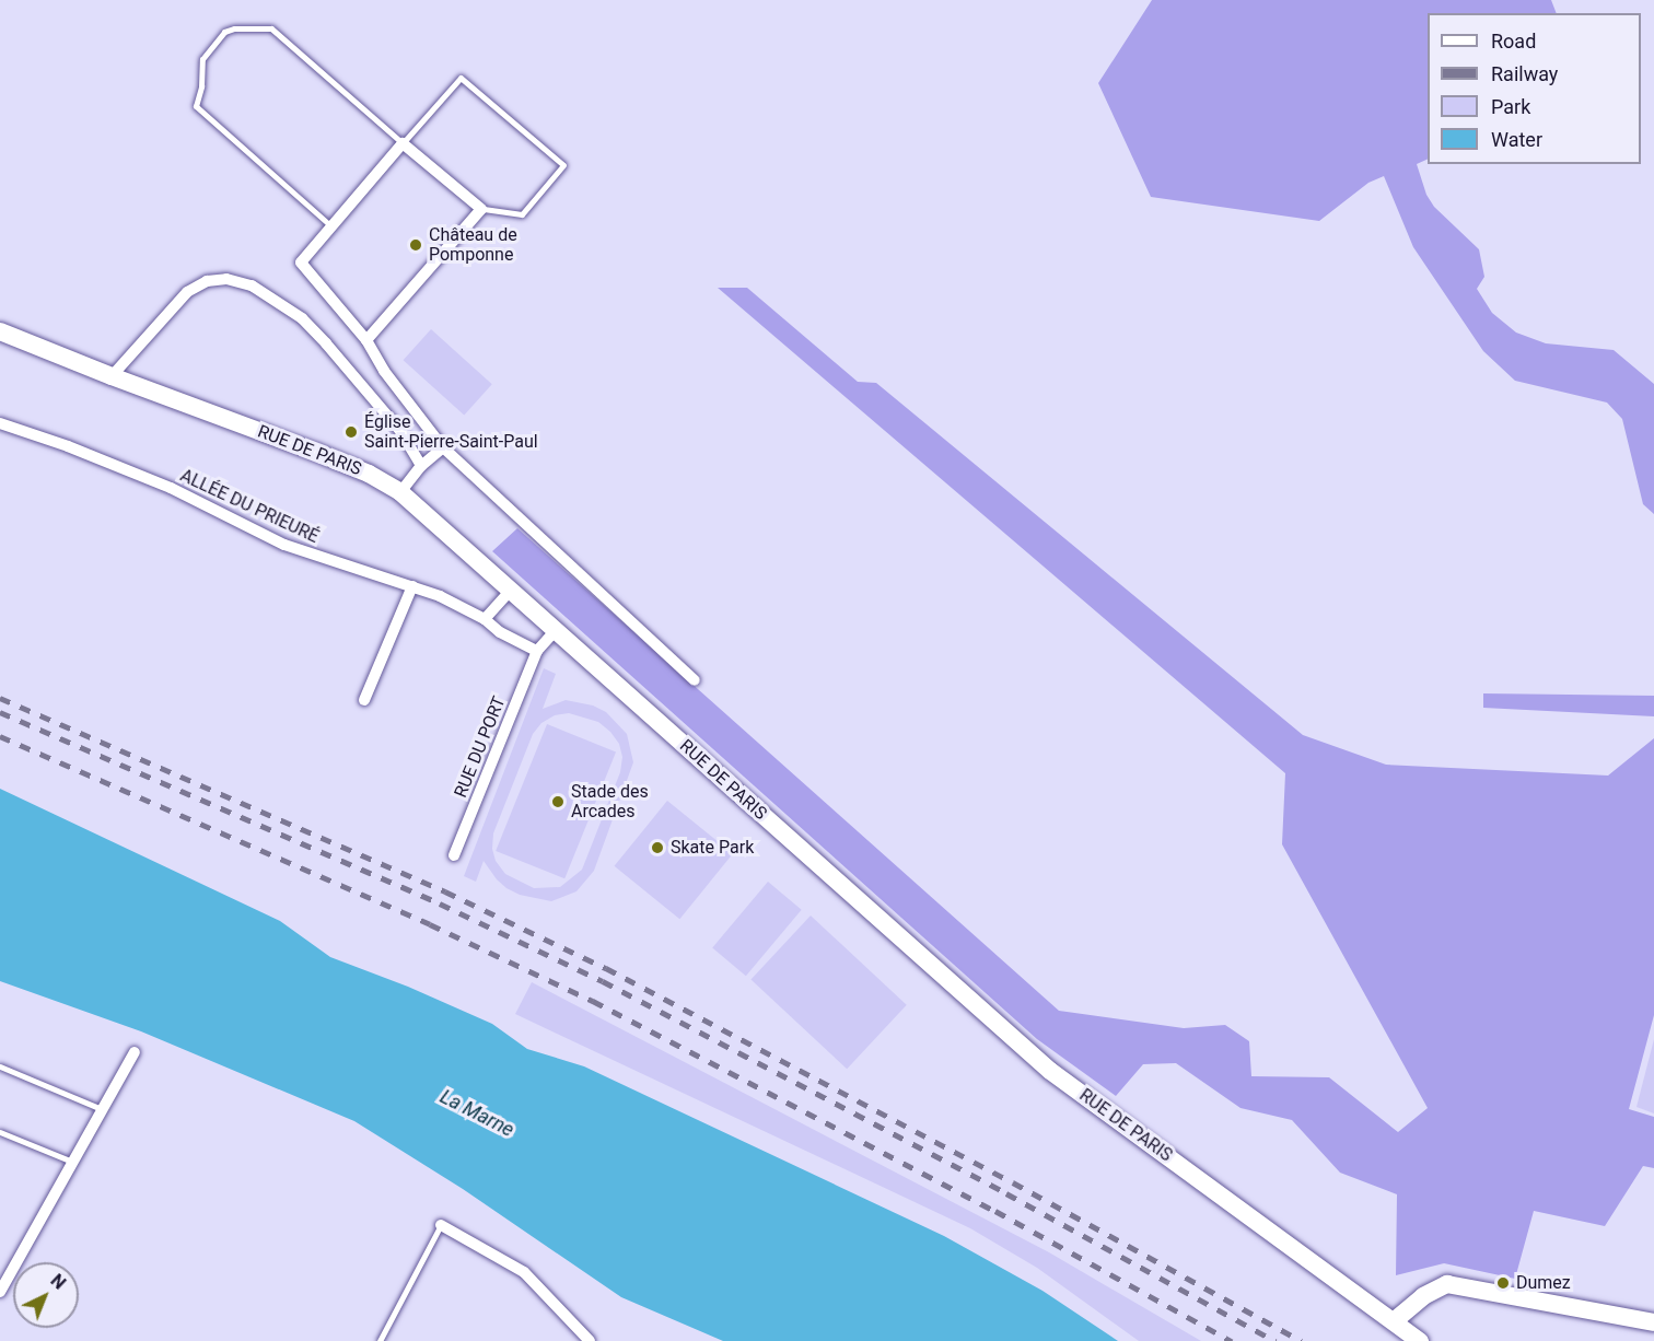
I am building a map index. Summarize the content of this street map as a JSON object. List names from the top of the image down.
{
  "streets": {
    "main road": ["RUE DE PARIS"],
    "street": ["ALLÉE DU PRIEURÉ", "RUE DU PORT"]
  },
  "crossings": [
    ["RUE DE PARIS", "RUE DU PORT"],
    ["ALLÉE DU PRIEURÉ", "RUE DU PORT"]
  ],
  "water": ["La Marne"],
  "places": [
    "Château de Pomponne",
    "Église Saint-Pierre-Saint-Paul",
    "Stade des Arcades",
    "Skate Park",
    "Dumez"
  ],
  "legend": [
    "Road",
    "Railway",
    "Park",
    "Water"
  ],
  "north": "top right"
}
